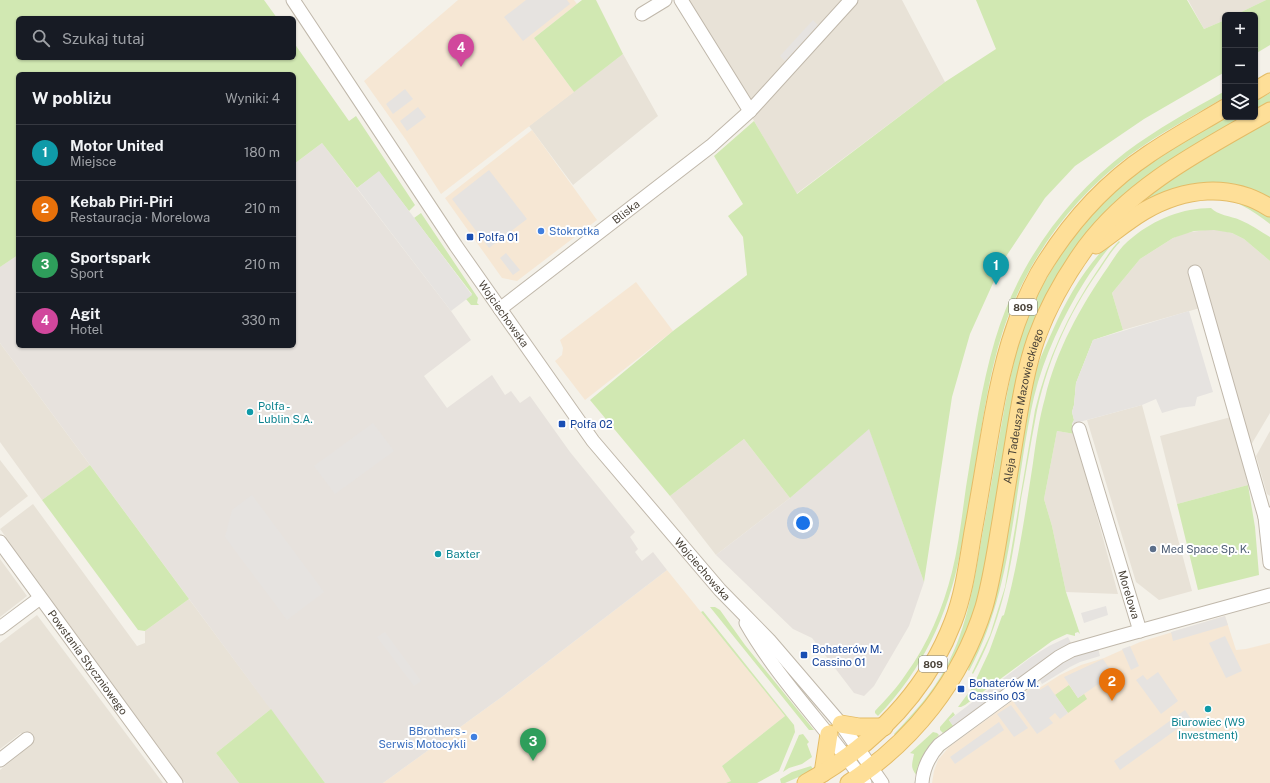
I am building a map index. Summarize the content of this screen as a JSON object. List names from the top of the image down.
{
  "streets": {
    "main road": ["809", "Aleja Tadeusza Mazowieckiego"],
    "street": [
      "Bliska",
      "Wojciechowska",
      "Morelowa",
      "Powstania Styczniowego"
    ]
  },
  "crossings": [
    ["Bliska", "Wojciechowska"],
    ["809", "Wojciechowska"],
    ["Wojciechowska", "Aleja Tadeusza Mazowieckiego"]
  ],
  "places": {
    "other": [
      "Stokrotka",
      "Polfa - Lublin S.A.",
      "Med Space Sp. K.",
      "Baxter",
      "Biurowiec (W9 Investment)",
      "BBrothers - Serwis Motocykli"
    ],
    "transit": [
      "Polfa 01",
      "Polfa 02",
      "Bohaterów M. Cassino 01",
      "Bohaterów M. Cassino 03"
    ]
  },
  "page": {
    "map_buttons": ["+", "−"],
    "search": "Szukaj tutaj",
    "pins": [
      "4",
      "1",
      "2",
      "3"
    ],
    "heading": ["W pobliżu", "Wyniki: 4"],
    "list": [
      {
        "mark": "1",
        "name": "Motor United",
        "note": "Miejsce",
        "value": "180 m"
      },
      {
        "mark": "2",
        "name": "Kebab Piri-Piri",
        "note": "Restauracja · Morelowa",
        "value": "210 m"
      },
      {
        "mark": "3",
        "name": "Sportspark",
        "note": "Sport",
        "value": "210 m"
      },
      {
        "mark": "4",
        "name": "Agit",
        "note": "Hotel",
        "value": "330 m"
      }
    ]
  }
}
